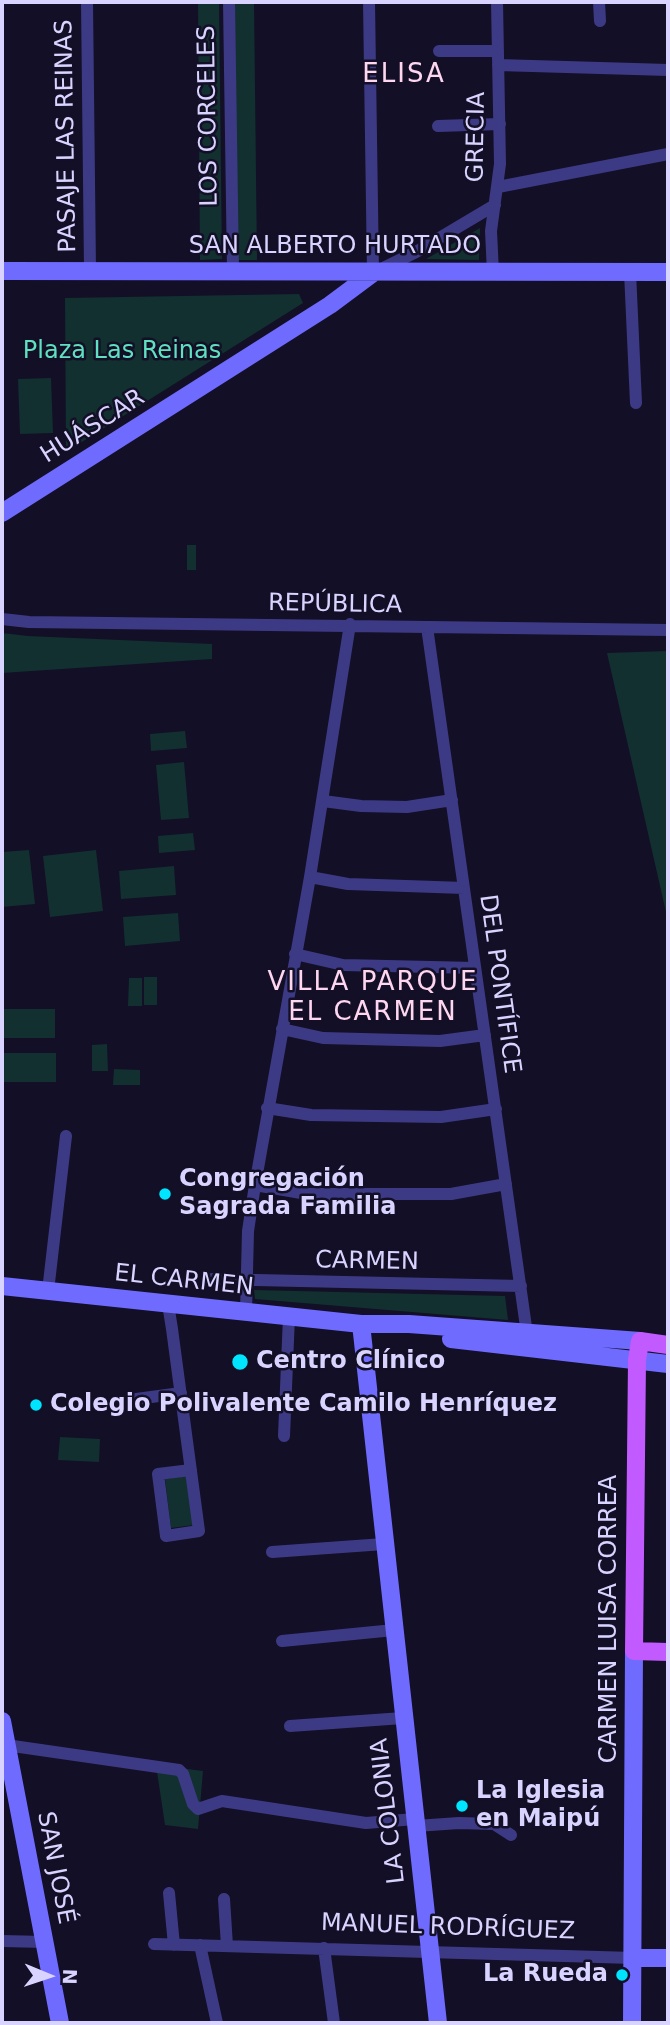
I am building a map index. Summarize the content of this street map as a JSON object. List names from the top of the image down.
{
  "streets": {
    "main road": [
      "SAN ALBERTO HURTADO",
      "HUÁSCAR",
      "EL CARMEN",
      "CARMEN LUISA CORREA",
      "LA COLONIA",
      "SAN JOSÉ",
      "MANUEL RODRÍGUEZ"
    ],
    "street": [
      "LOS CORCELES",
      "PASAJE LAS REINAS",
      "GRECIA",
      "REPÚBLICA",
      "DEL PONTÍFICE",
      "CARMEN"
    ]
  },
  "crossings": [
    ["LOS CORCELES", "SAN ALBERTO HURTADO"],
    ["PASAJE LAS REINAS", "SAN ALBERTO HURTADO"],
    ["GRECIA", "SAN ALBERTO HURTADO"],
    ["GRECIA", "HUÁSCAR"],
    ["SAN ALBERTO HURTADO", "HUÁSCAR"],
    ["REPÚBLICA", "DEL PONTÍFICE"],
    ["DEL PONTÍFICE", "CARMEN"],
    ["DEL PONTÍFICE", "EL CARMEN"],
    ["EL CARMEN", "CARMEN LUISA CORREA"],
    ["EL CARMEN", "LA COLONIA"],
    ["CARMEN LUISA CORREA", "MANUEL RODRÍGUEZ"],
    ["LA COLONIA", "MANUEL RODRÍGUEZ"]
  ],
  "districts": ["ELISA", "VILLA PARQUE EL CARMEN"],
  "parks": ["Plaza Las Reinas"],
  "places": [
    "Congregación Sagrada Familia",
    "Centro Clínico",
    "Colegio Polivalente Camilo Henríquez",
    "La Iglesia en Maipú",
    "La Rueda"
  ],
  "north": "right"
}
